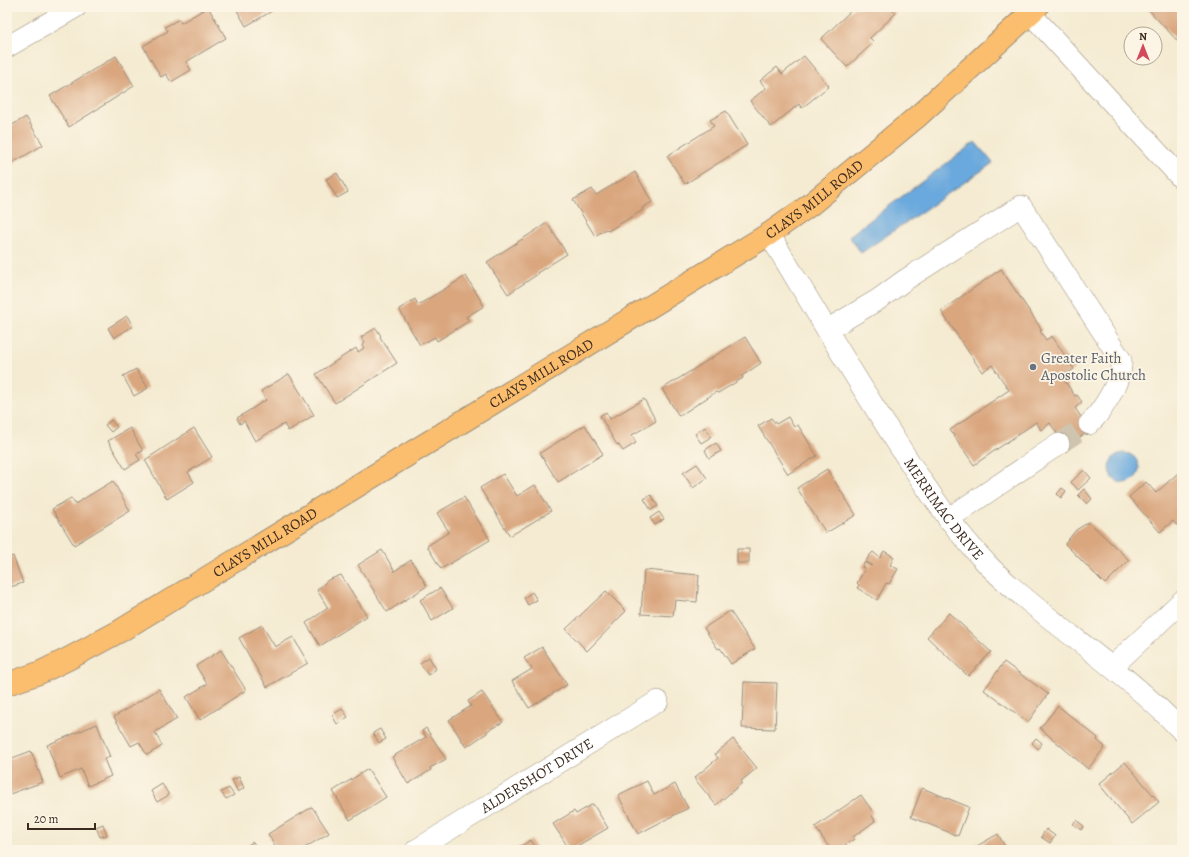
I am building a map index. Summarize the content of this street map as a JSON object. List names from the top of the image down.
{
  "streets": {
    "main road": ["CLAYS MILL ROAD"],
    "street": ["MERRIMAC DRIVE", "ALDERSHOT DRIVE"]
  },
  "crossings": [
    ["CLAYS MILL ROAD", "MERRIMAC DRIVE"]
  ],
  "places": ["Greater Faith Apostolic Church"],
  "scale_bar": "20 m",
  "north": "top"
}
